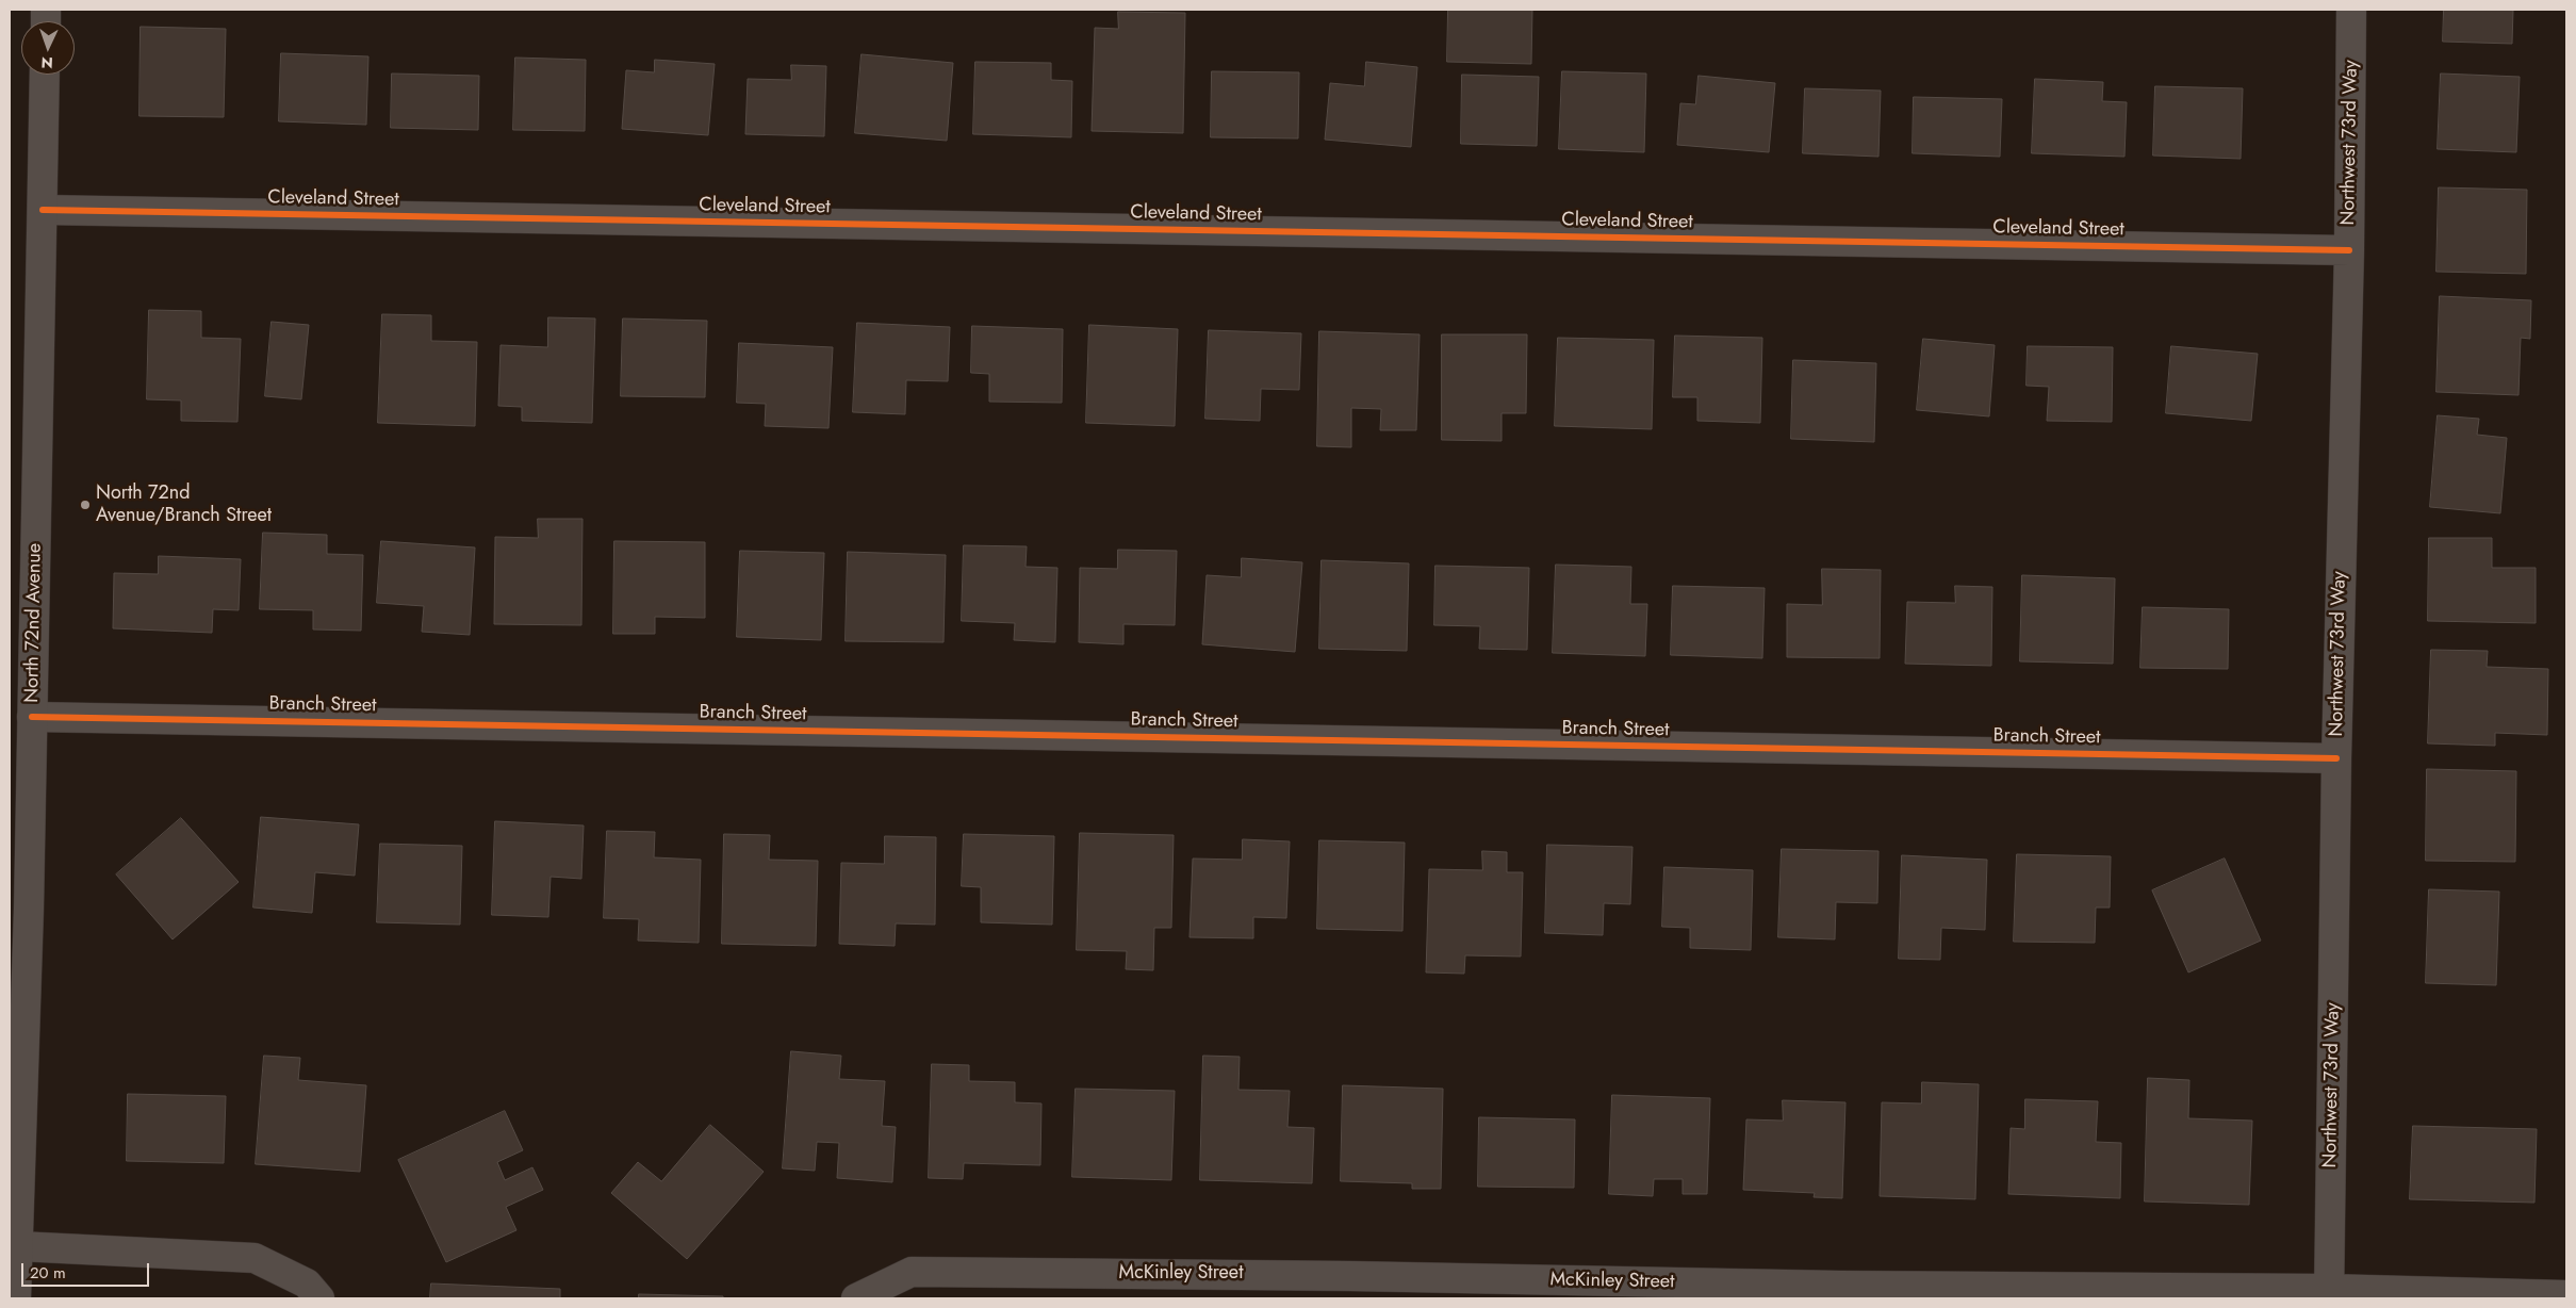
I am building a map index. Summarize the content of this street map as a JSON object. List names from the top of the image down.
{
  "streets": {
    "street": [
      "Northwest 73rd Way",
      "Cleveland Street",
      "North 72nd Avenue",
      "Branch Street",
      "McKinley Street"
    ]
  },
  "crossings": [
    ["Northwest 73rd Way", "Cleveland Street"],
    ["Northwest 73rd Way", "Branch Street"],
    ["Northwest 73rd Way", "McKinley Street"],
    ["Cleveland Street", "North 72nd Avenue"],
    ["North 72nd Avenue", "Branch Street"]
  ],
  "places": ["North 72nd Avenue/Branch Street"],
  "scale_bar": "20 m",
  "north": "bottom"
}
